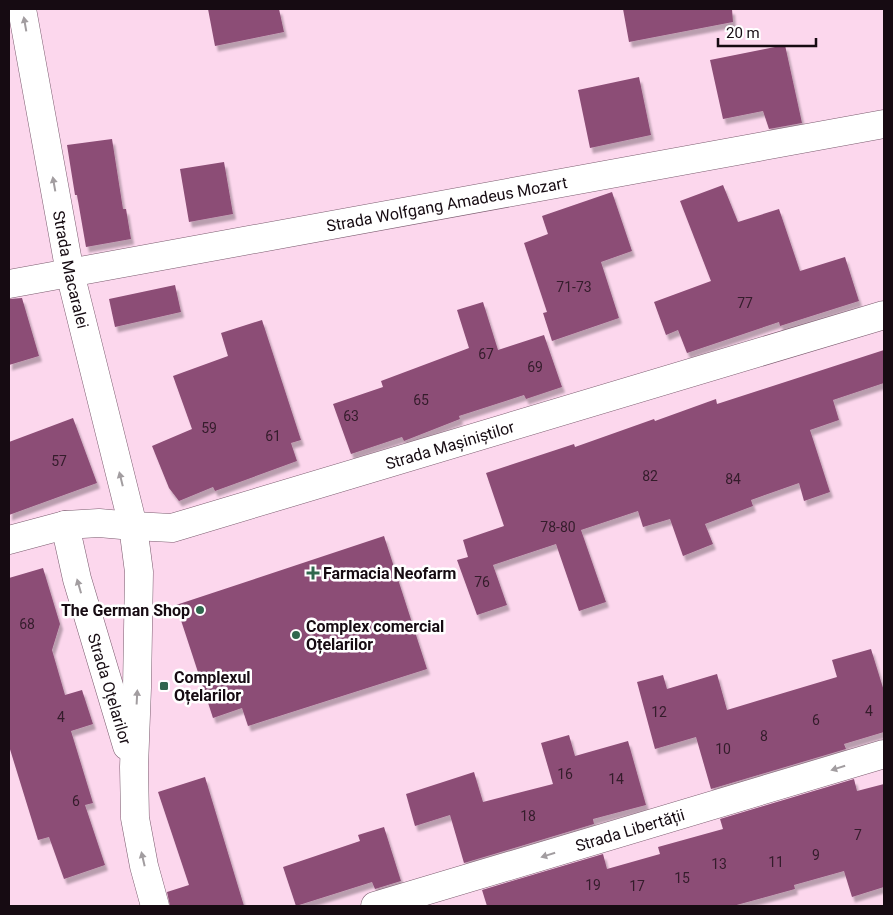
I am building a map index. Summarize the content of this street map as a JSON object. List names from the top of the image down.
{
  "streets": {
    "street": [
      "Strada Wolfgang Amadeus Mozart",
      "Strada Macaralei",
      "Strada Mașiniștilor",
      "Strada Oțelarilor",
      "Strada Libertății"
    ]
  },
  "crossings": [
    ["Strada Wolfgang Amadeus Mozart", "Strada Macaralei"],
    ["Strada Macaralei", "Strada Mașiniștilor"],
    ["Strada Macaralei", "Strada Oțelarilor"],
    ["Strada Mașiniștilor", "Strada Oțelarilor"]
  ],
  "one_way": ["Strada Macaralei", "Strada Oțelarilor", "Strada Libertății"],
  "places": {
    "health": ["Farmacia Neofarm"],
    "other": ["The German Shop", "Complex comercial Oțelarilor"],
    "transit": ["Complexul Oțelarilor"]
  },
  "house_numbers": [
    "71-73",
    "77",
    "67",
    "69",
    "65",
    "63",
    "59",
    "61",
    "57",
    "82",
    "84",
    "78-80",
    "76",
    "68",
    "4",
    "12",
    "4",
    "6",
    "8",
    "10",
    "16",
    "14",
    "6",
    "18",
    "7",
    "9",
    "11",
    "13",
    "15",
    "19",
    "17"
  ],
  "scale_bar": "20 m"
}
